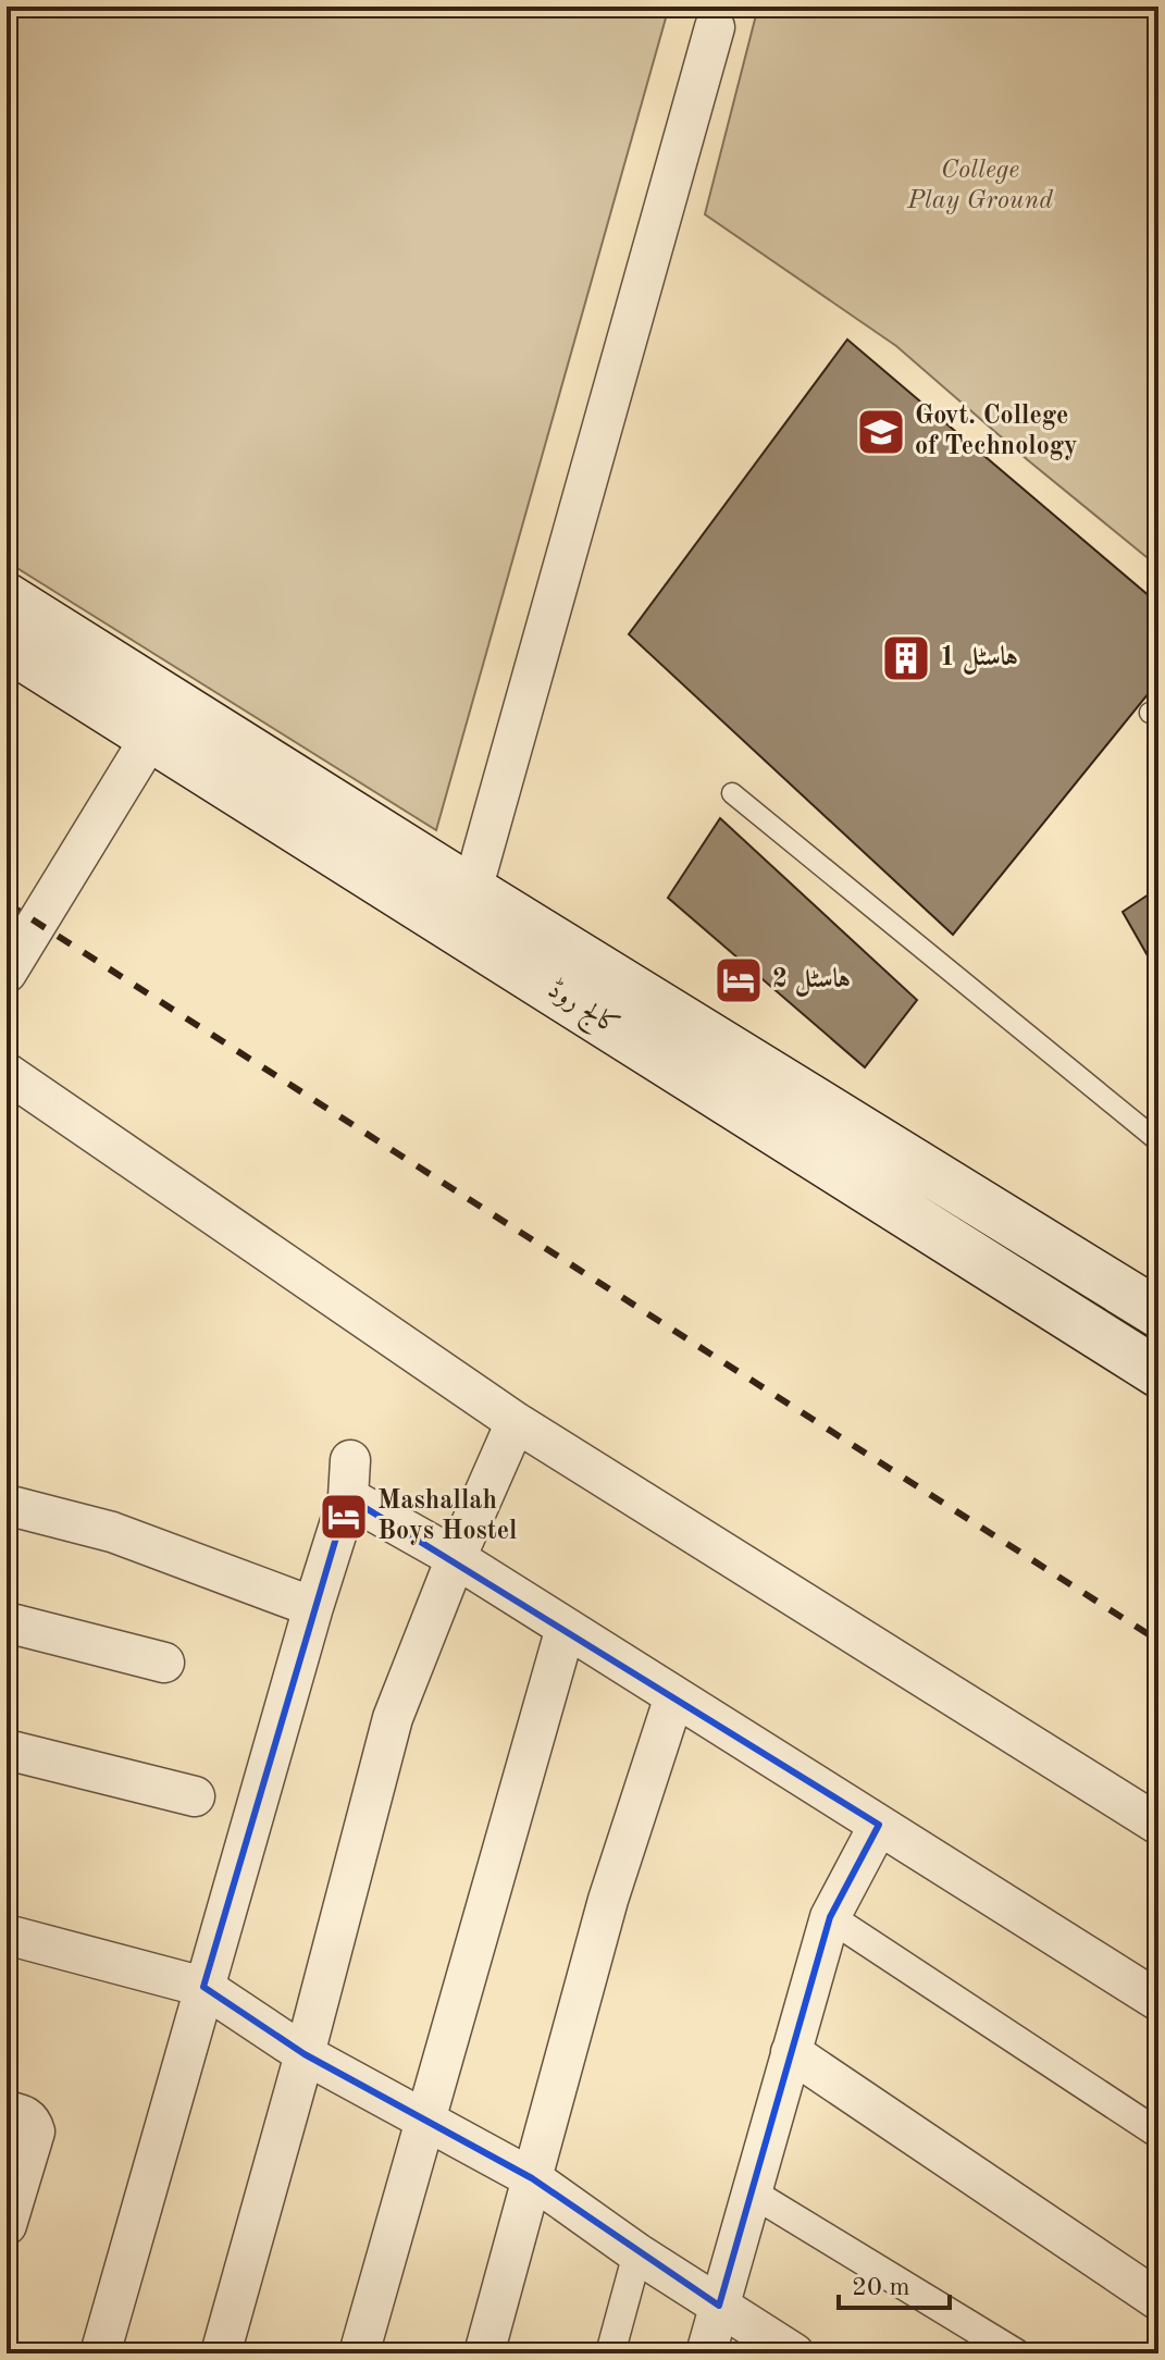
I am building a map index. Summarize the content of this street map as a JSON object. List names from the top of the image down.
{
  "streets": {
    "main road": ["کالج روڈ"]
  },
  "parks": ["College Play Ground"],
  "places": {
    "school or university": ["Govt. College of Technology"],
    "building": ["ہاسٹل 1"],
    "hotel": ["ہاسٹل 2", "Mashallah Boys Hostel"]
  },
  "scale_bar": "20 m"
}
